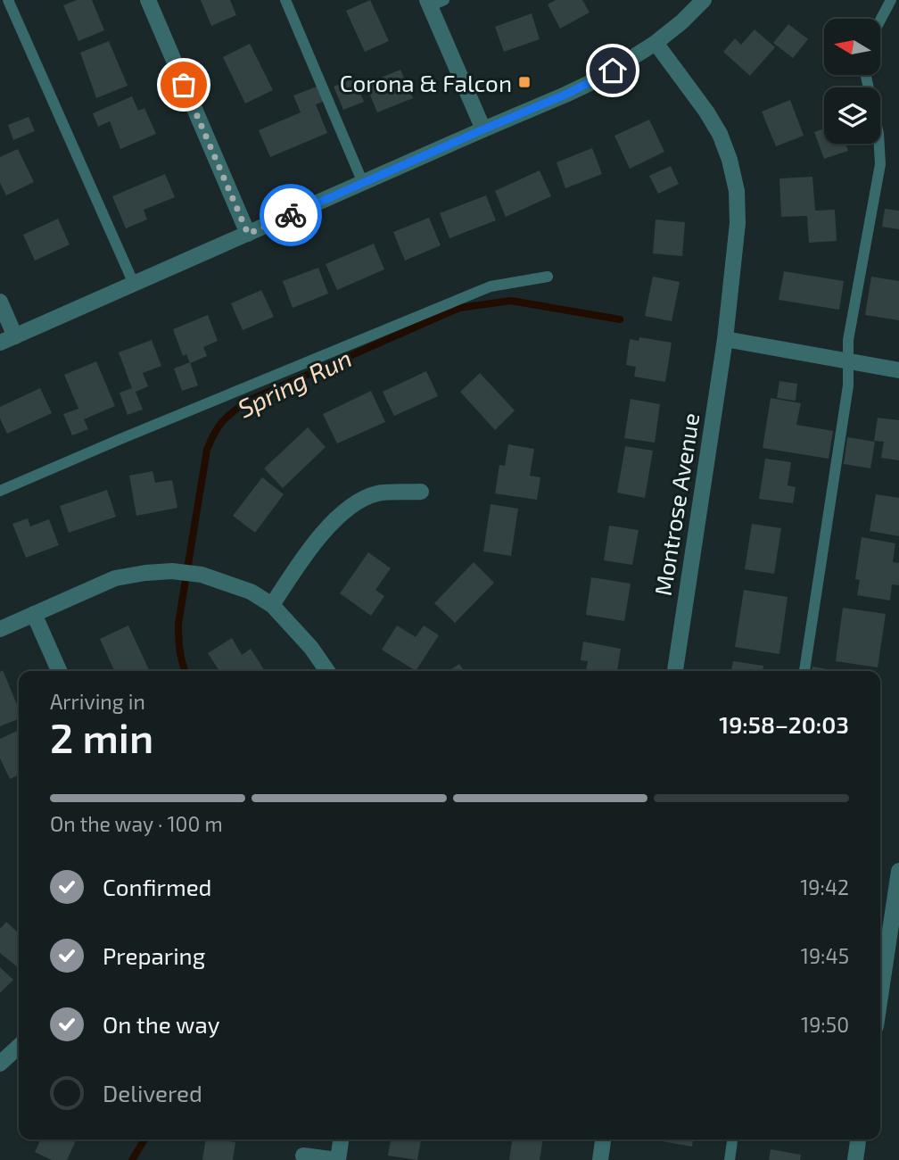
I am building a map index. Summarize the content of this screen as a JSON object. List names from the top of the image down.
{
  "streets": {
    "street": ["Montrose Avenue"]
  },
  "water": ["Spring Run"],
  "places": {
    "transit": ["Corona & Falcon"]
  },
  "north": "left",
  "page": {
    "heading": ["2 min", "Arriving in", "19:58–20:03"],
    "bar": "On the way · 100 m",
    "list": [
      ["Confirmed", "19:42"],
      ["Preparing", "19:45"],
      ["On the way", "19:50"],
      "Delivered"
    ]
  }
}
